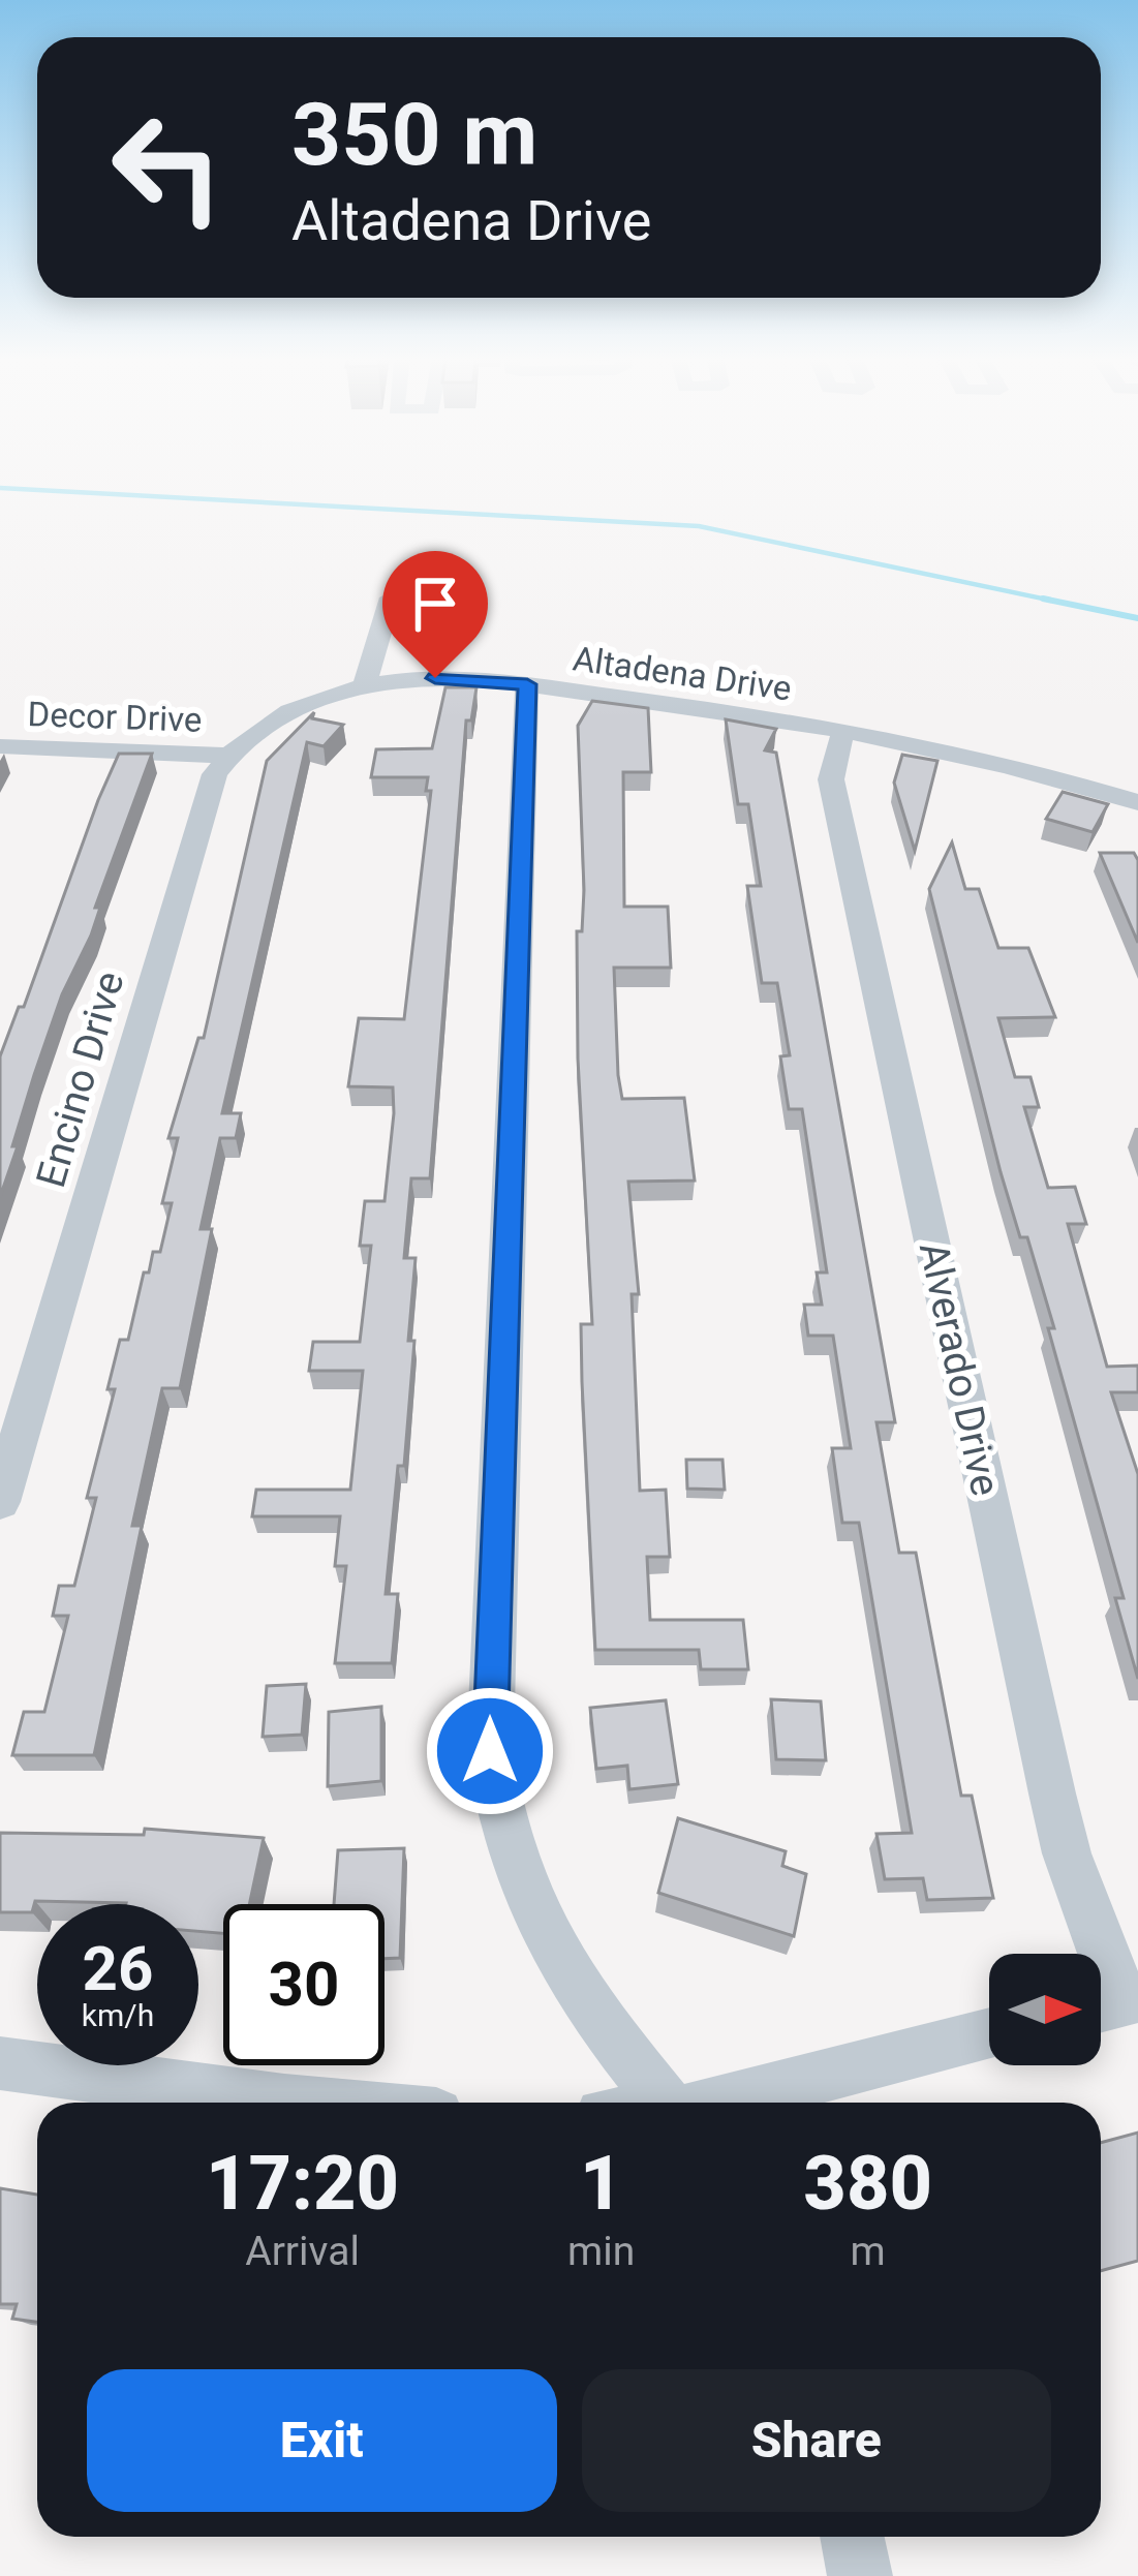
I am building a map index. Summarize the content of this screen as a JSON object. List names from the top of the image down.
{
  "streets": {
    "street": [
      "Altadena Drive",
      "Decor Drive",
      "Encino Drive",
      "Alverado Drive"
    ]
  },
  "crossings": [
    ["Altadena Drive", "Decor Drive"],
    ["Altadena Drive", "Encino Drive"],
    ["Altadena Drive", "Alverado Drive"],
    ["Decor Drive", "Encino Drive"]
  ],
  "north": "right",
  "page": {
    "turn": ["350 m", "Altadena Drive"],
    "speed": "26 km/h",
    "limit": "30",
    "eta": [
      "17:20",
      "Arrival",
      "1",
      "min",
      "380",
      "m"
    ],
    "buttons": ["Exit", "Share"]
  }
}
